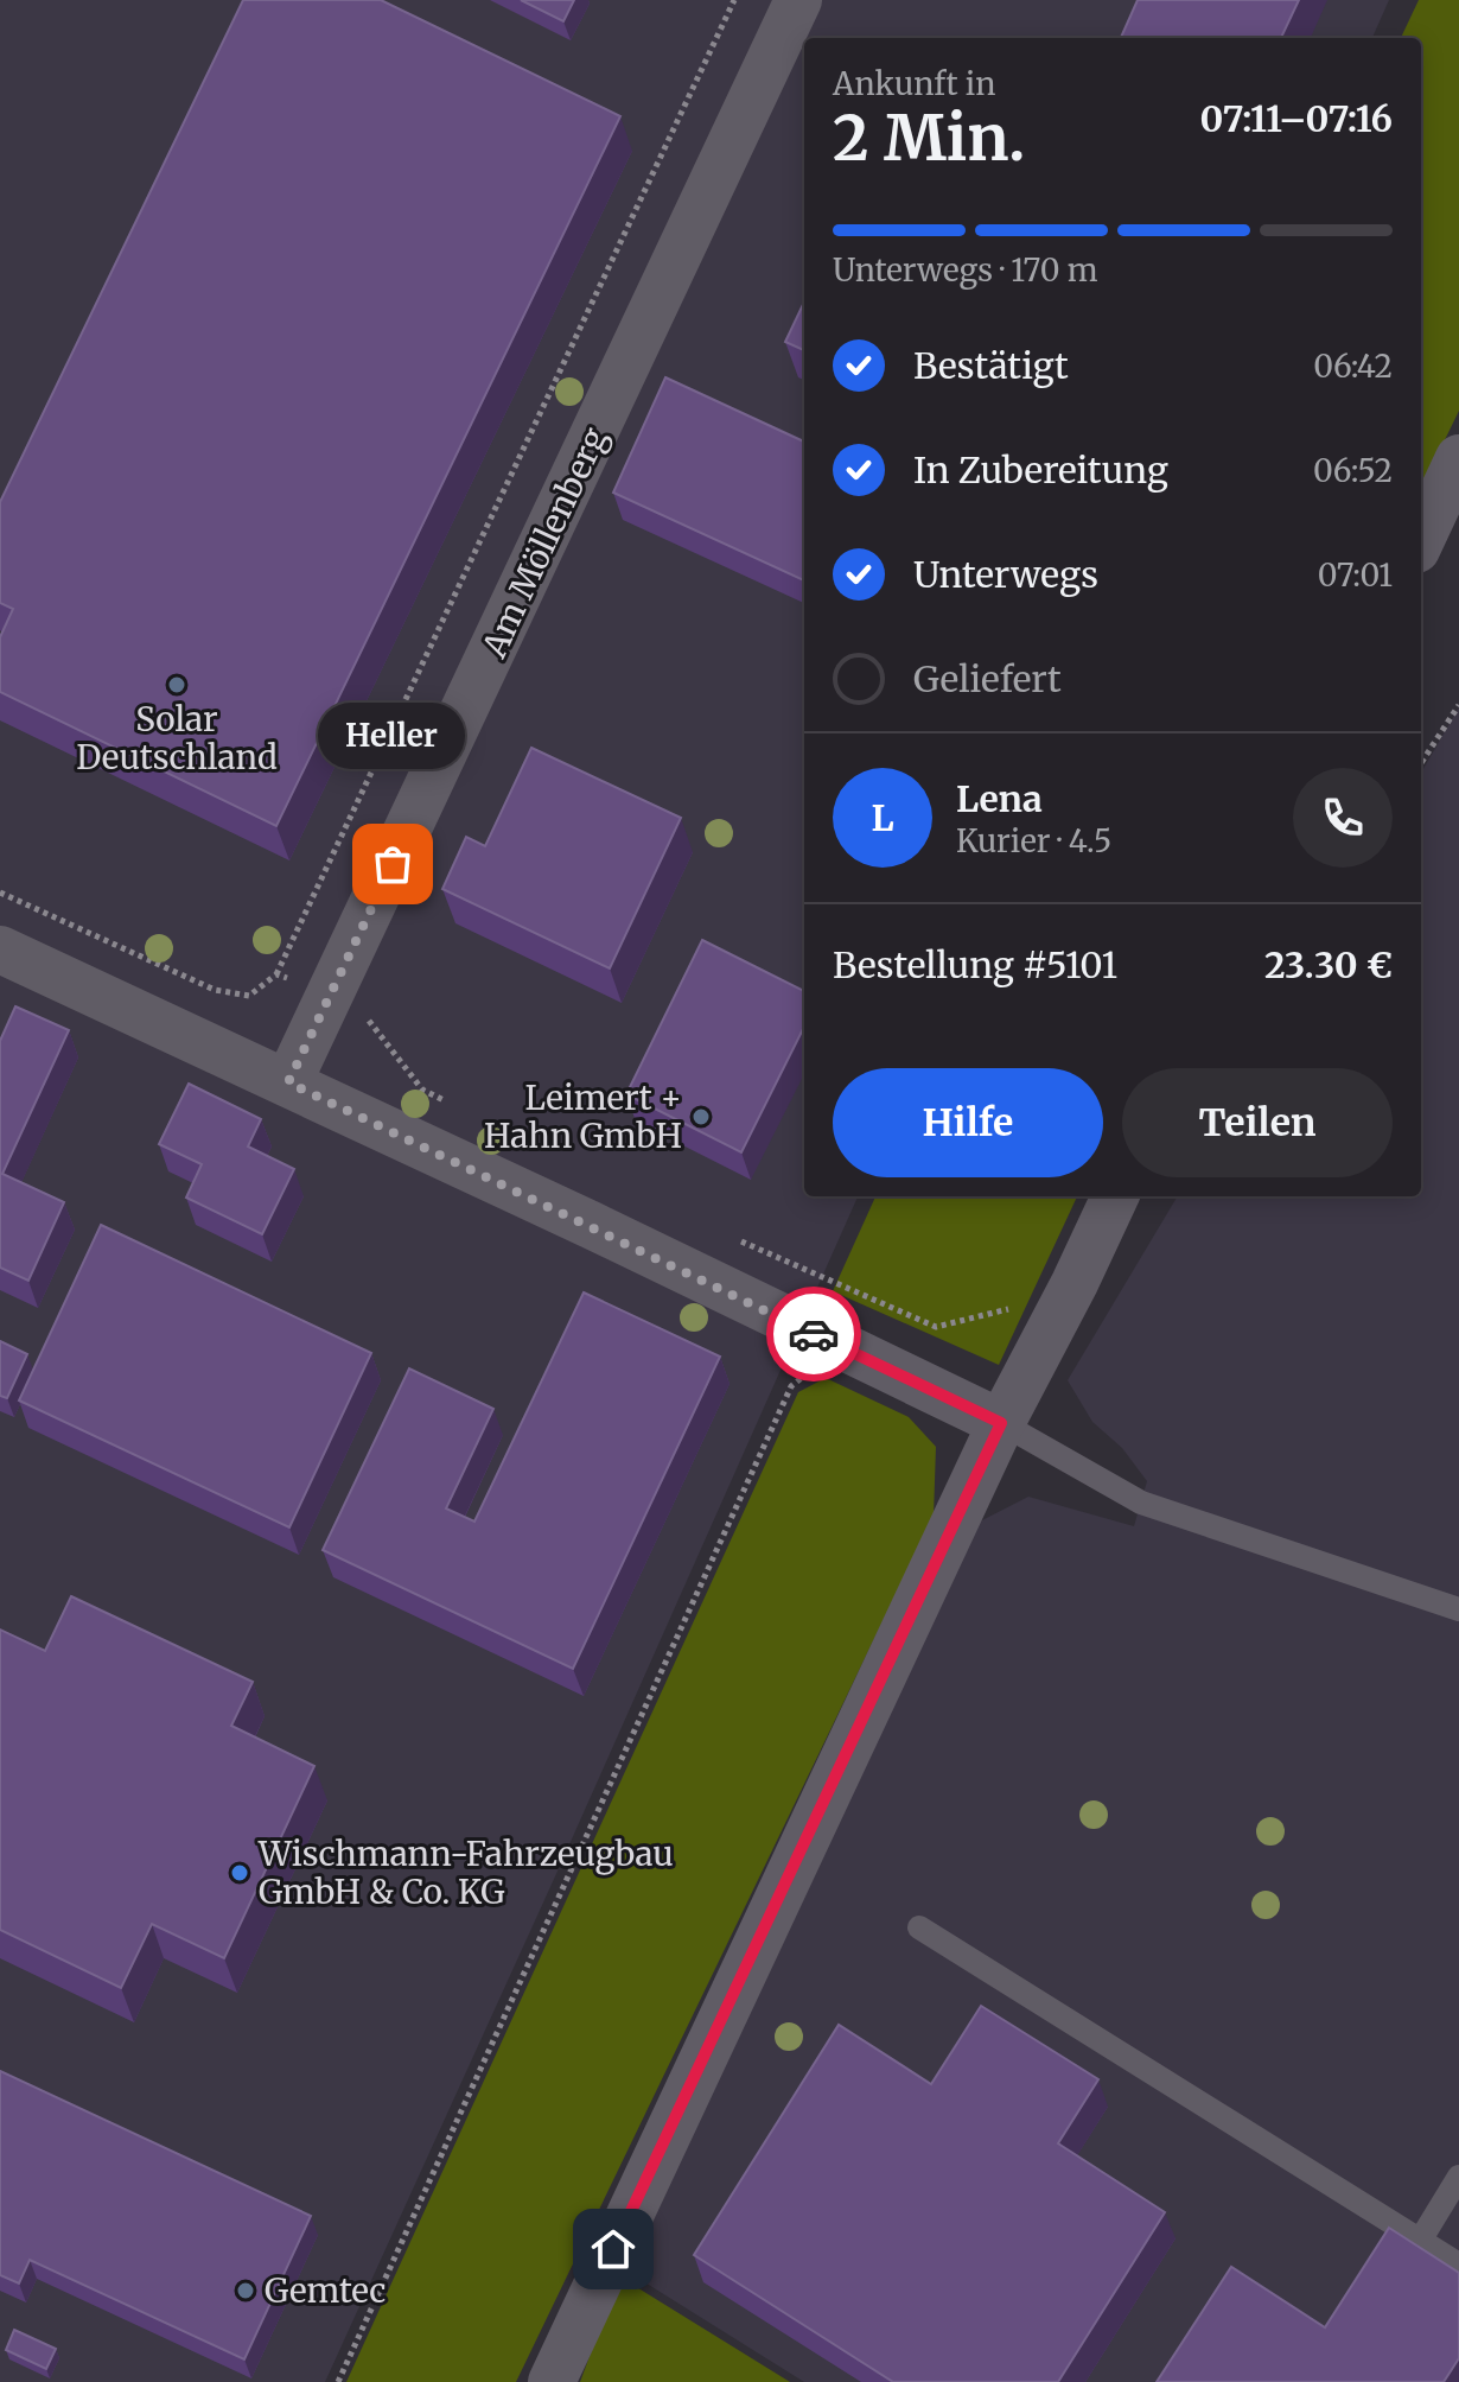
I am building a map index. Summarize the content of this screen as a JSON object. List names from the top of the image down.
{
  "streets": {
    "street": ["Am Möllenberg"]
  },
  "places": [
    "Solar Deutschland",
    "Heller",
    "Leimert + Hahn GmbH",
    "Wischmann-Fahrzeugbau GmbH & Co. KG",
    "Gemtec"
  ],
  "page": {
    "heading": ["2 Min.", "Ankunft in", "07:11–07:16"],
    "panel": [
      "Lena",
      "Kurier · 4.5",
      "Bestellung #5101",
      "23.30 €"
    ],
    "bar": "Unterwegs · 170 m",
    "list": [
      ["Bestätigt", "06:42"],
      ["In Zubereitung", "06:52"],
      ["Unterwegs", "07:01"],
      "Geliefert"
    ],
    "bubble": "Heller",
    "round": "L",
    "buttons": ["Hilfe", "Teilen"]
  }
}
